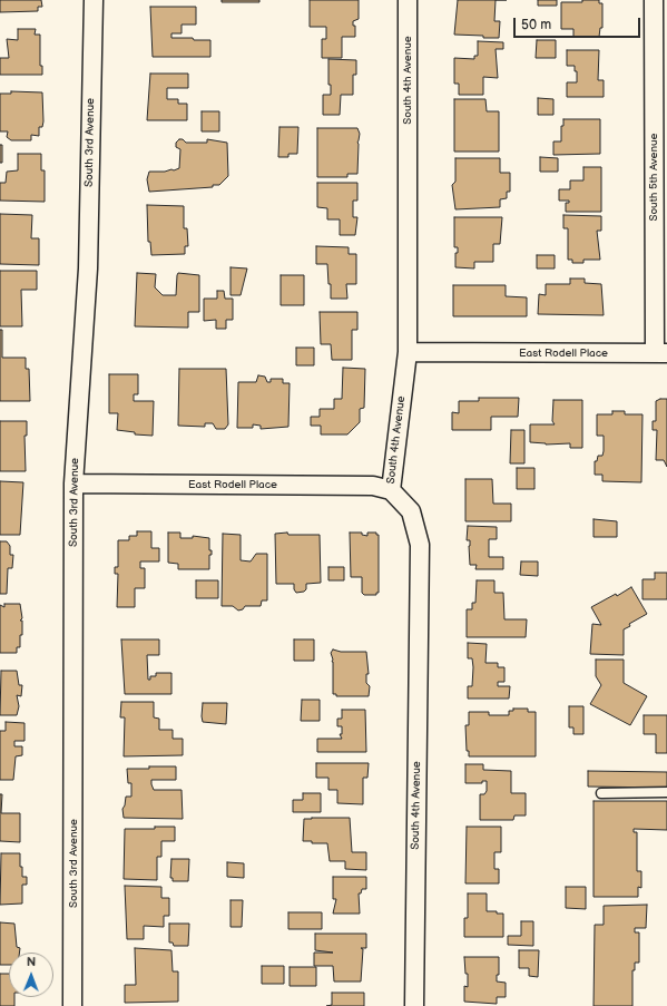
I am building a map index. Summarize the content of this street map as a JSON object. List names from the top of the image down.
{
  "streets": {
    "street": [
      "South 4th Avenue",
      "South 3rd Avenue",
      "South 5th Avenue",
      "East Rodell Place"
    ]
  },
  "crossings": [
    ["South 4th Avenue", "East Rodell Place"],
    ["South 3rd Avenue", "East Rodell Place"],
    ["South 5th Avenue", "East Rodell Place"]
  ],
  "scale_bar": "50 m",
  "north": "top"
}
